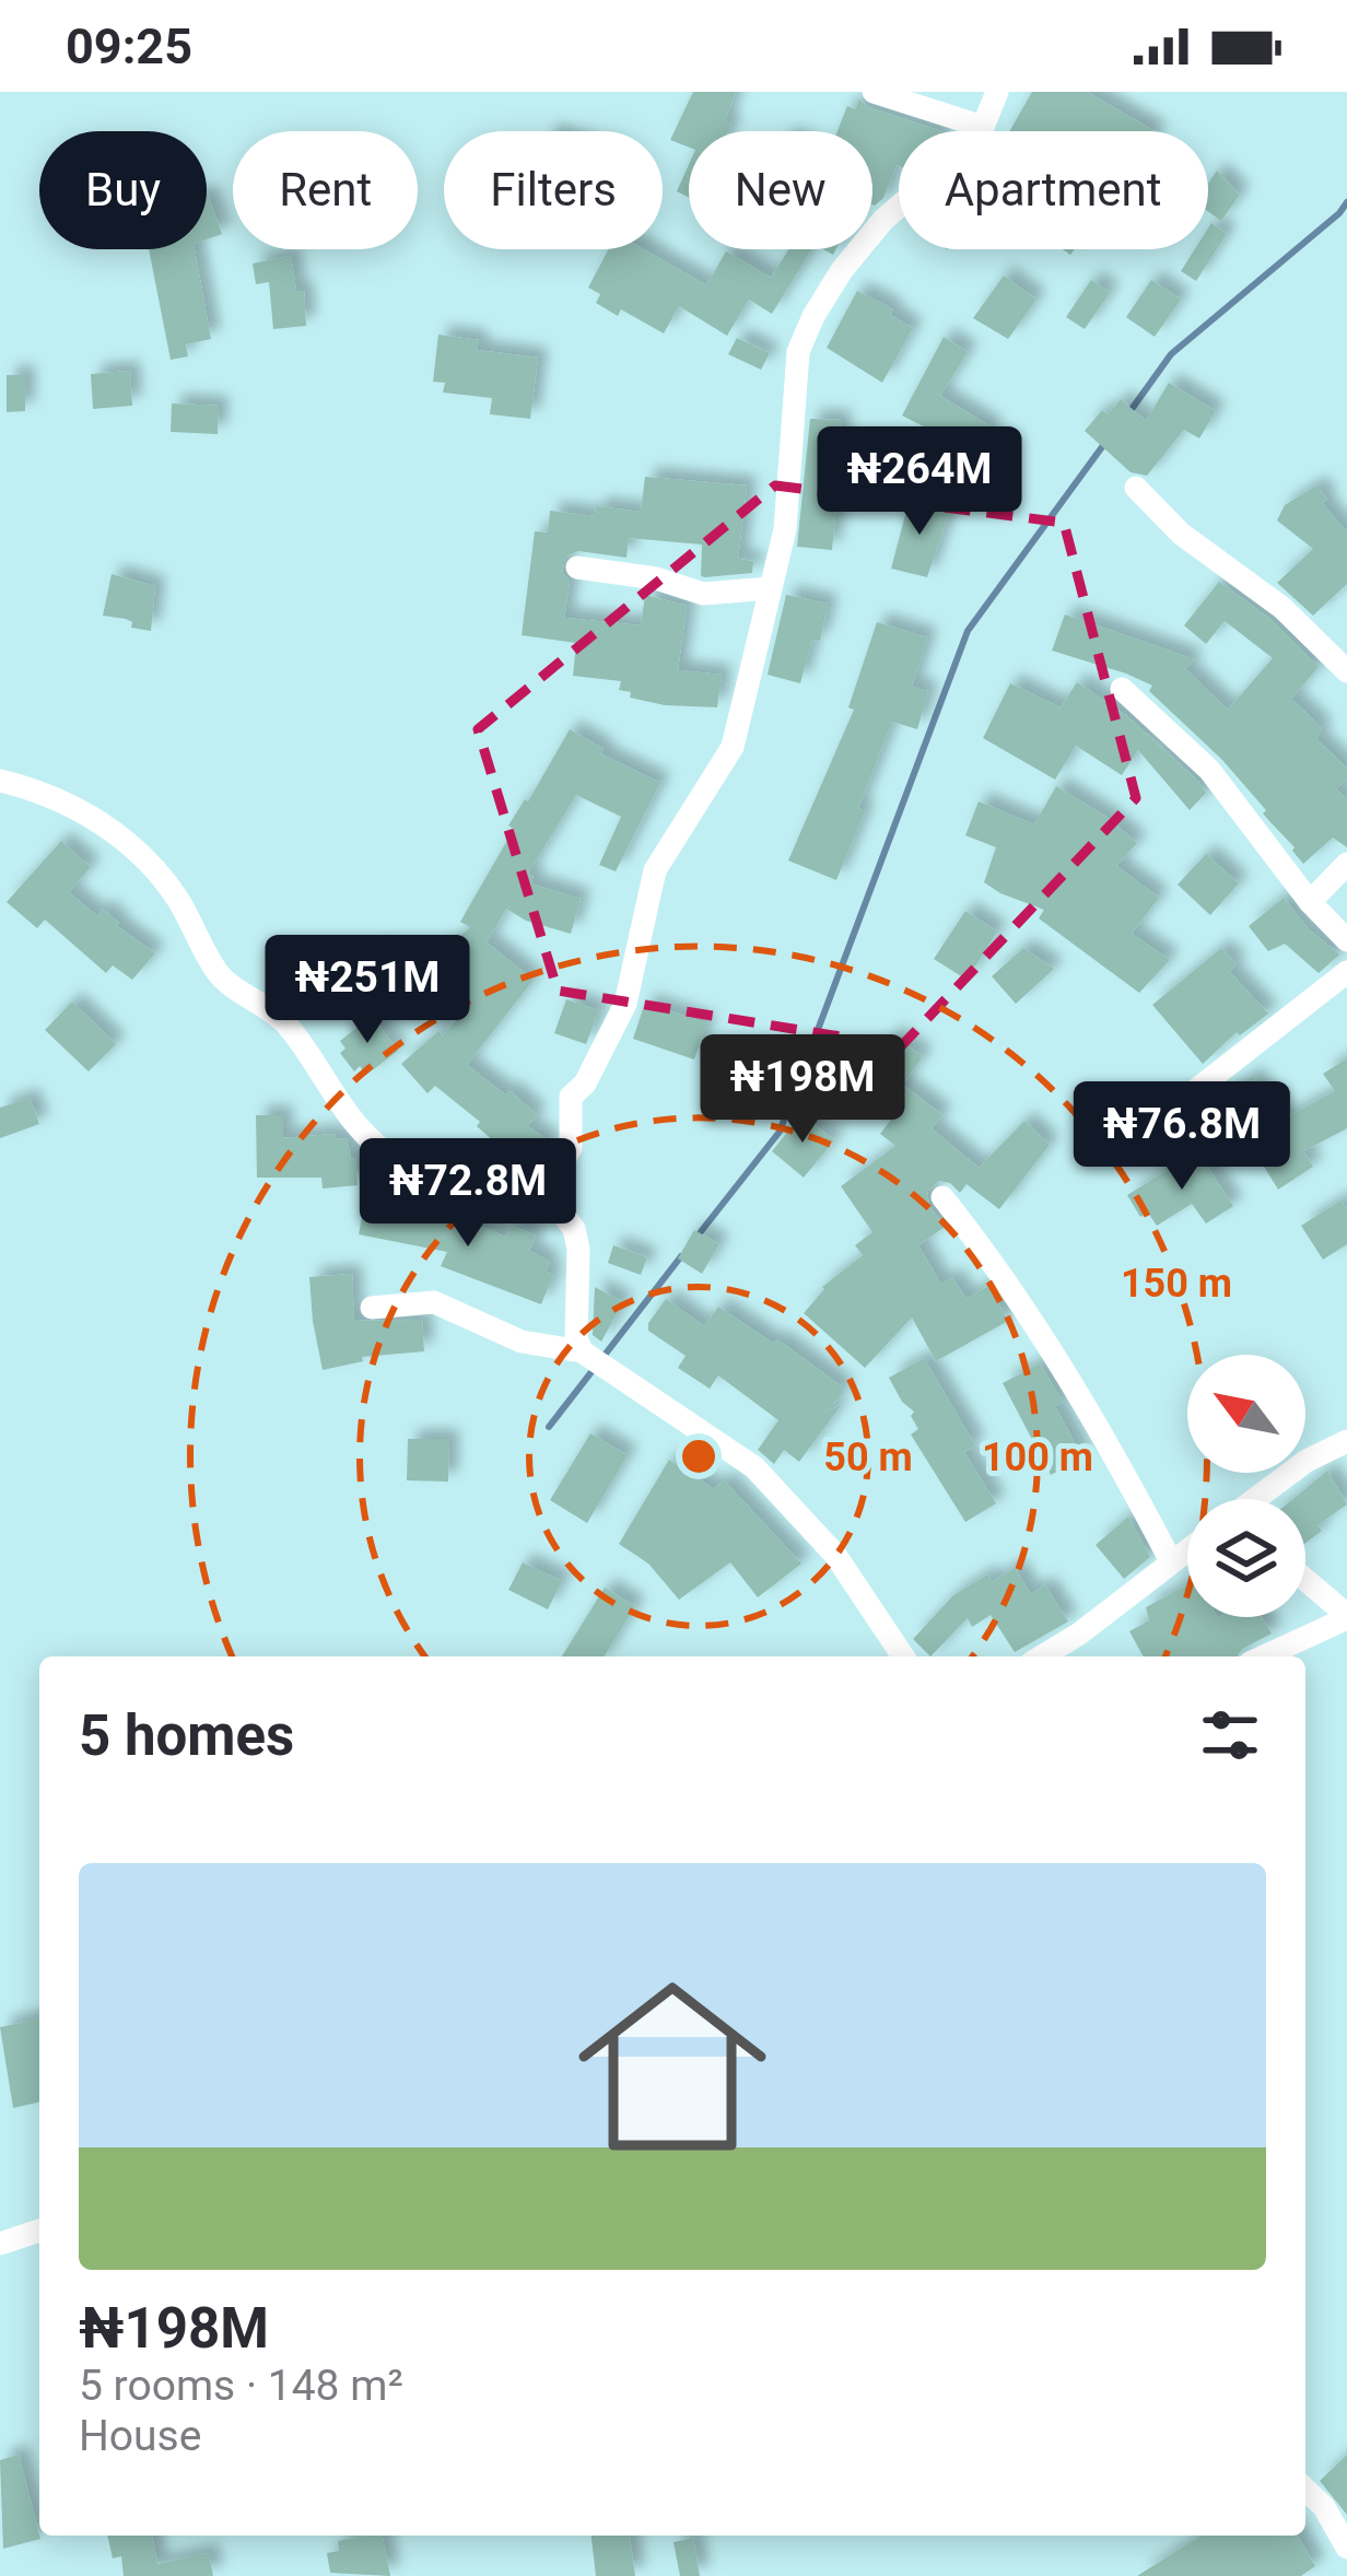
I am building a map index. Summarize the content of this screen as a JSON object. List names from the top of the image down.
{
  "north": "top left",
  "page": {
    "status": "09:25",
    "chip": [
      "Buy",
      "Rent",
      "Filters",
      "New",
      "Apartment"
    ],
    "price": [
      "₦264M",
      "₦251M",
      "₦198M",
      "₦76.8M",
      "₦72.8M"
    ],
    "heading": "5 homes",
    "list": [
      {
        "name": "₦198M",
        "note": "5 rooms · 148 m² · House"
      }
    ]
  },
  "rings": ["150 m", "50 m", "100 m"]
}
